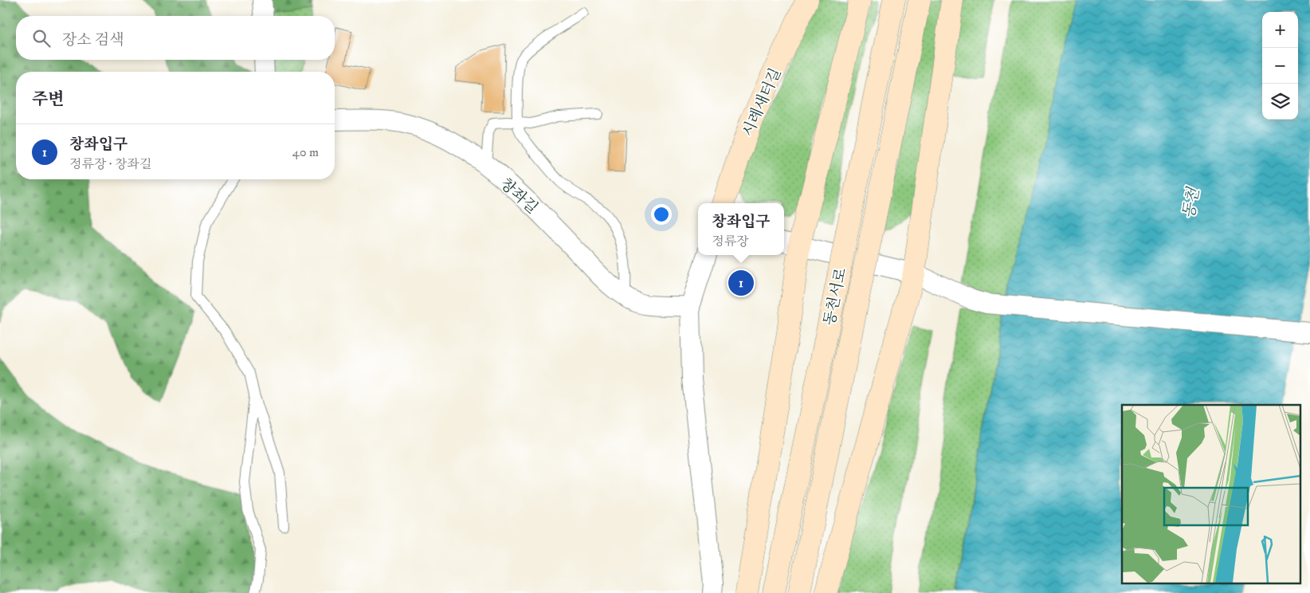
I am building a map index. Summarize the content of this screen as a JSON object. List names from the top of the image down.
{
  "streets": {
    "main road": ["시례새터길", "동천서로"],
    "street": ["창좌길"]
  },
  "water": ["동천"],
  "page": {
    "map_buttons": ["+", "−"],
    "search": "장소 검색",
    "heading": "주변",
    "list": [
      {
        "mark": "1",
        "name": "창좌입구",
        "note": "정류장 · 창좌길",
        "value": "40 m"
      }
    ],
    "popup": ["창좌입구", "정류장"],
    "pins": "1"
  }
}
